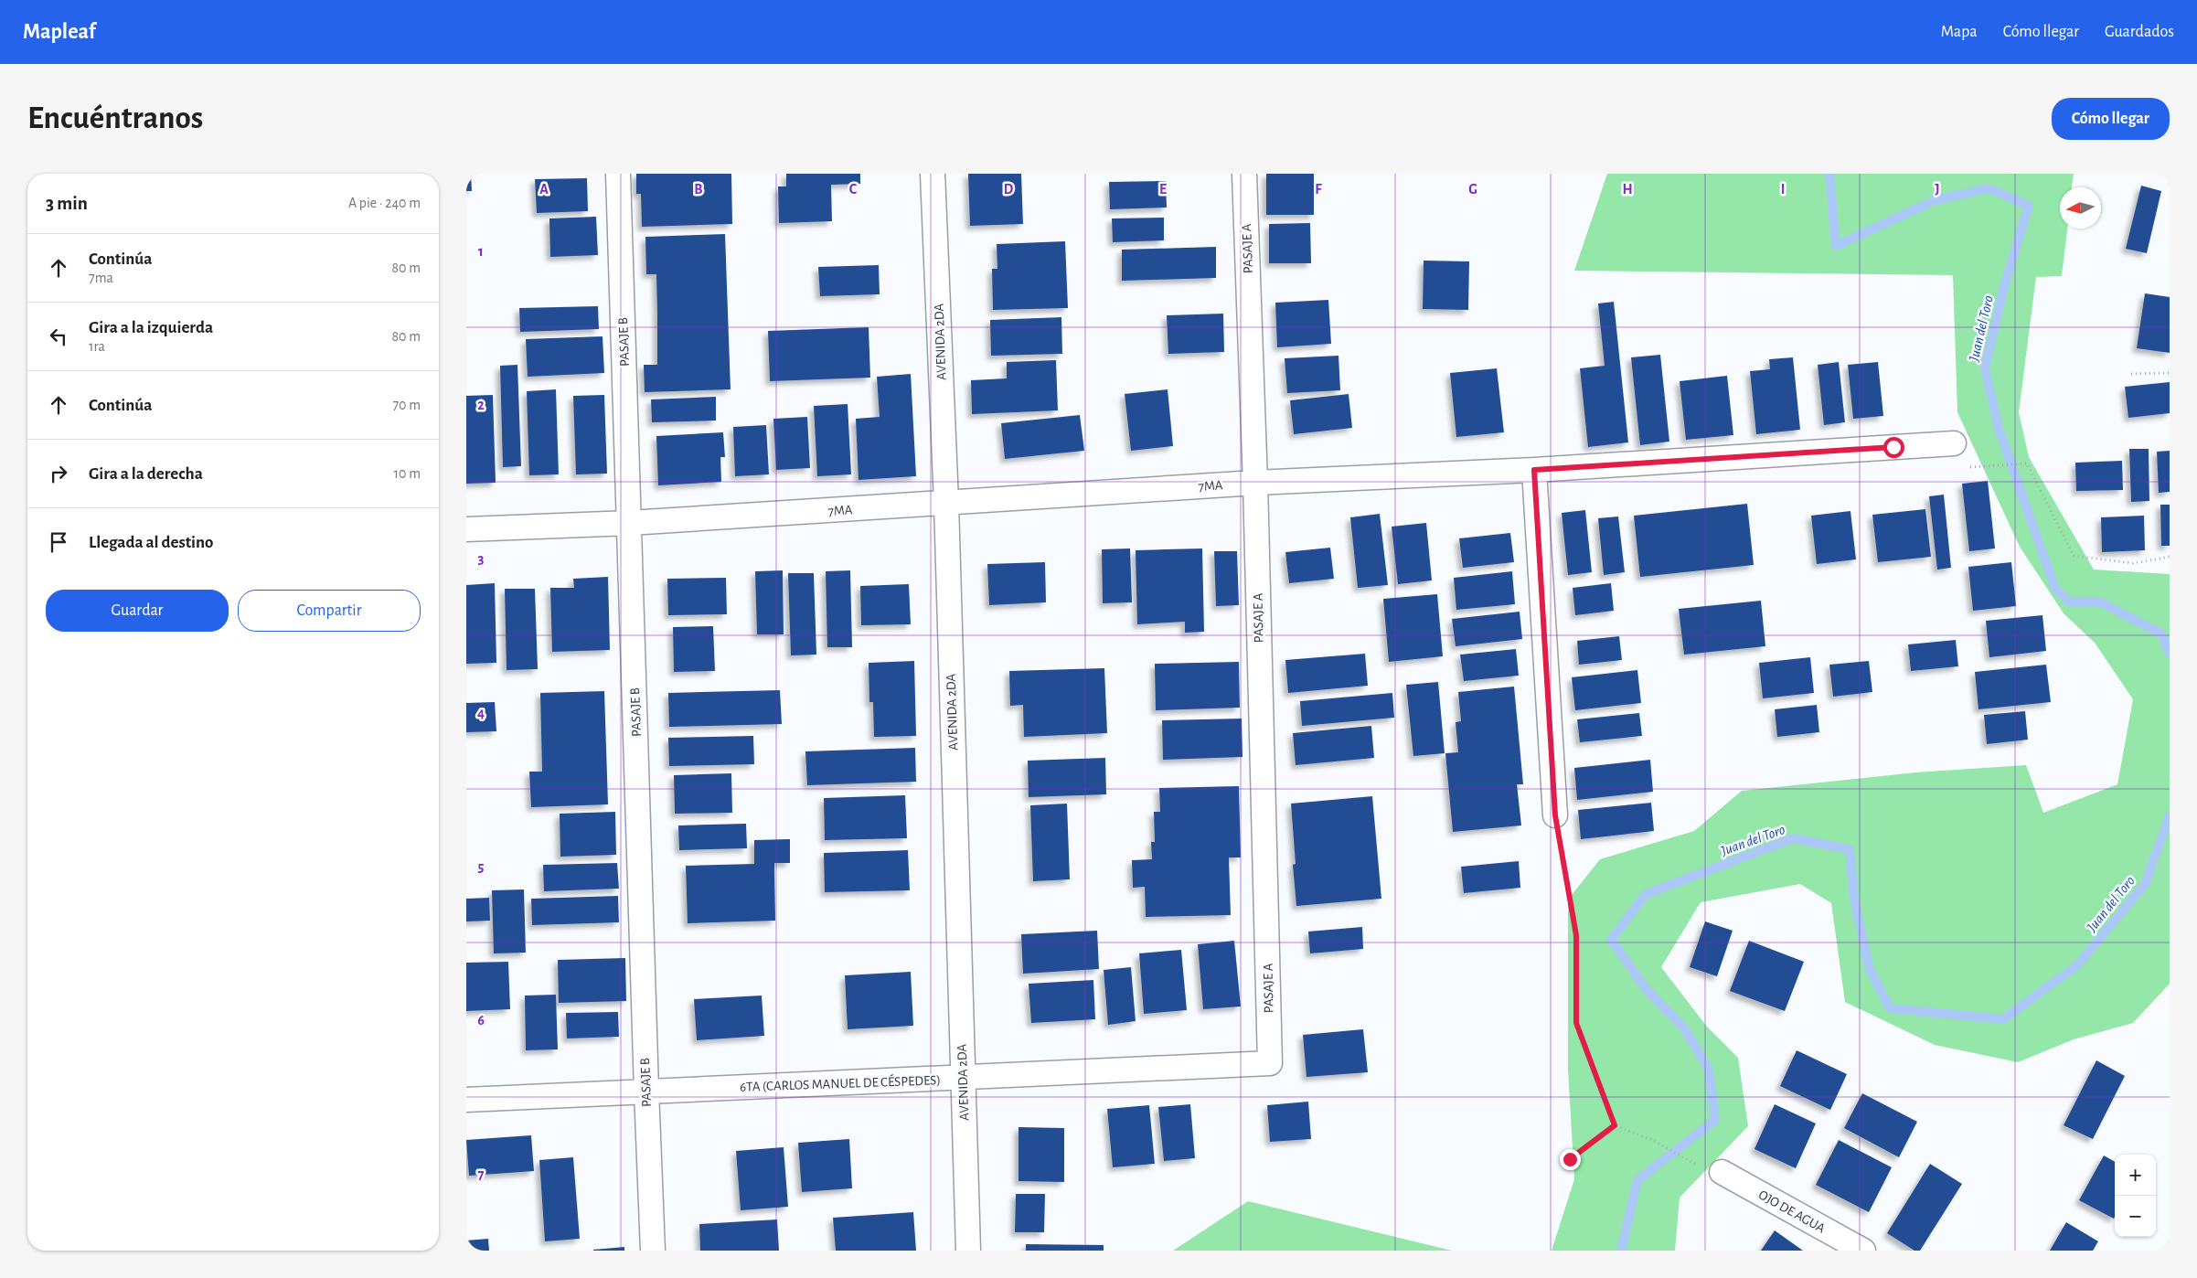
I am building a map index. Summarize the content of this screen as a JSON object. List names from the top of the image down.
{
  "streets": {
    "street": [
      "PASAJE A",
      "PASAJE B",
      "AVENIDA 2DA",
      "7MA",
      "6TA (CARLOS MANUEL DE CÉSPEDES)",
      "OJO DE AGUA"
    ]
  },
  "crossings": [
    ["PASAJE A", "7MA"],
    ["PASAJE A", "6TA (CARLOS MANUEL DE CÉSPEDES)"],
    ["PASAJE B", "7MA"],
    ["PASAJE B", "6TA (CARLOS MANUEL DE CÉSPEDES)"],
    ["AVENIDA 2DA", "7MA"],
    ["AVENIDA 2DA", "6TA (CARLOS MANUEL DE CÉSPEDES)"]
  ],
  "water": ["Juan del Toro"],
  "north": "left",
  "page": {
    "header": "Mapleaf",
    "nav": ["Mapa", "Cómo llegar", "Guardados"],
    "buttons": [
      "Cómo llegar",
      ["Guardar", "Compartir"]
    ],
    "title": "Encuéntranos",
    "heading": ["3 min", "A pie · 240 m"],
    "list": [
      ["Continúa", "7ma", "80 m"],
      ["Gira a la izquierda", "1ra", "80 m"],
      ["Continúa", "70 m"],
      ["Gira a la derecha", "10 m"],
      "Llegada al destino"
    ],
    "map_buttons": ["+", "−"]
  },
  "grid": {
    "columns": [
      "A",
      "B",
      "C",
      "D",
      "E",
      "F",
      "G",
      "H",
      "I",
      "J"
    ],
    "rows": [
      "1",
      "2",
      "3",
      "4",
      "5",
      "6",
      "7"
    ]
  }
}
